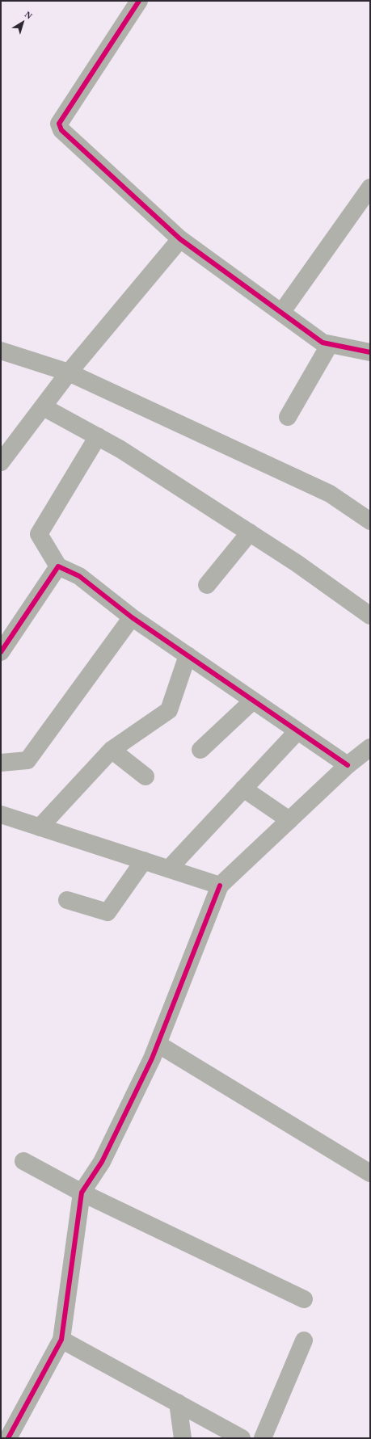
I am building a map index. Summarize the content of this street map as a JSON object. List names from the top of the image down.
{
  "north": "top right"
}
